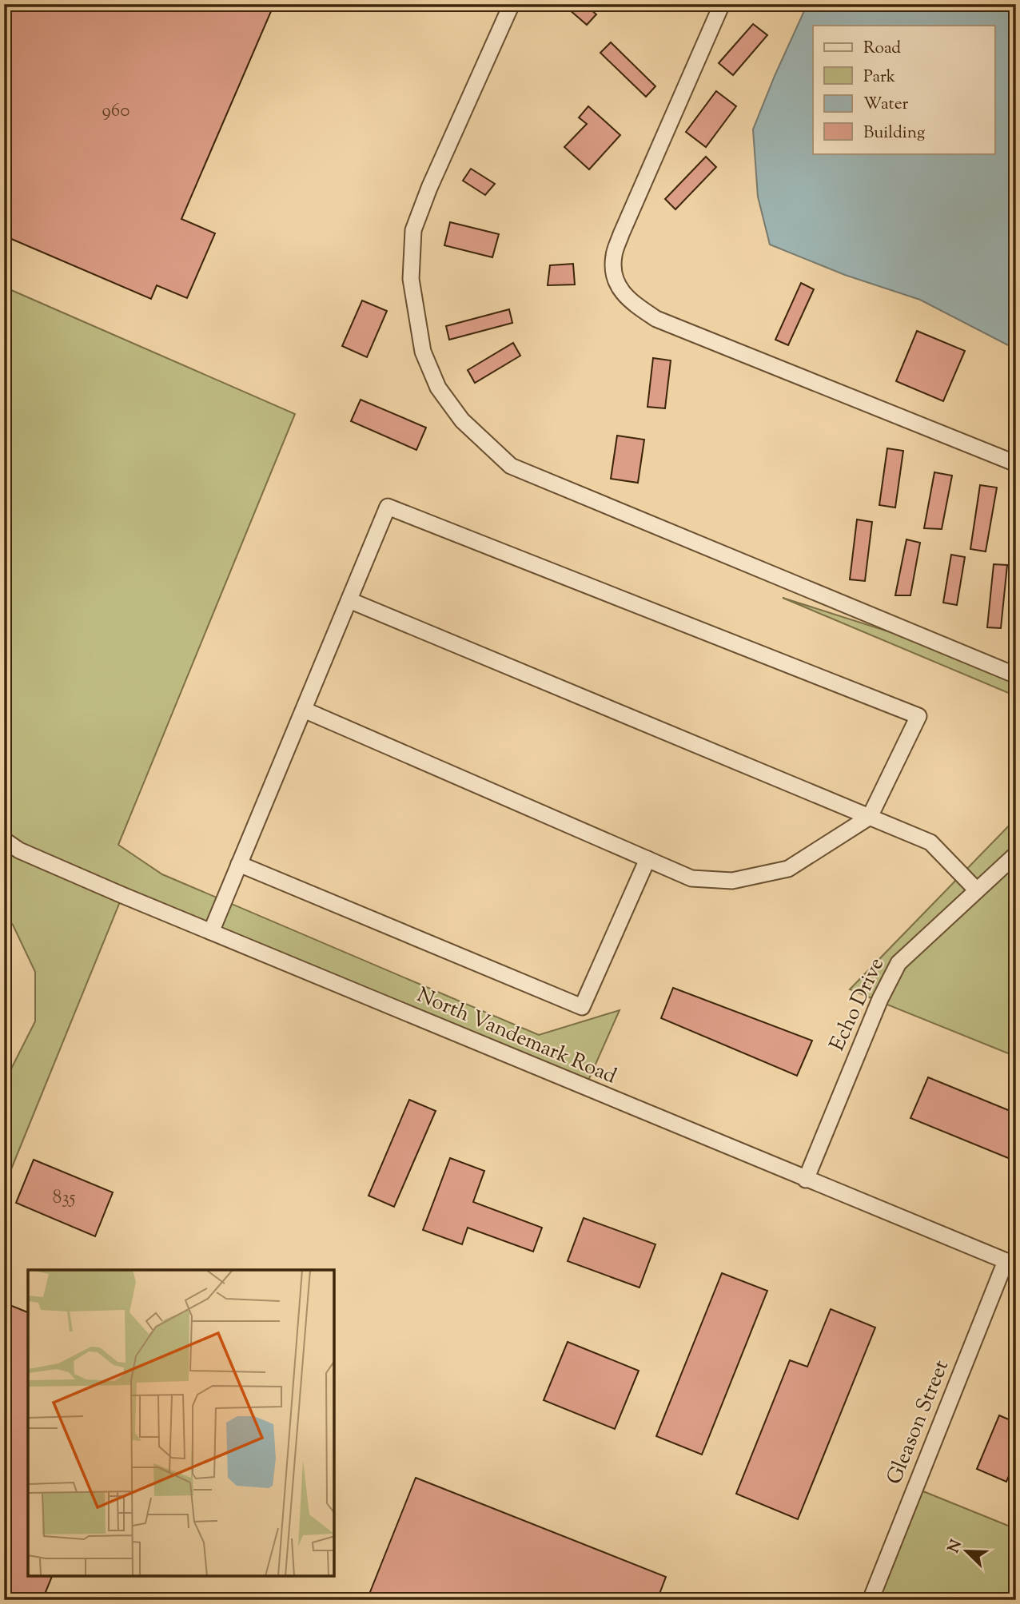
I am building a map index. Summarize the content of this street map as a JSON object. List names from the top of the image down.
{
  "streets": {
    "street": ["Echo Drive", "North Vandemark Road", "Gleason Street"]
  },
  "crossings": [
    ["Echo Drive", "North Vandemark Road"],
    ["North Vandemark Road", "Gleason Street"]
  ],
  "house_numbers": ["960", "835"],
  "legend": [
    "Road",
    "Park",
    "Water",
    "Building"
  ],
  "north": "top left"
}
